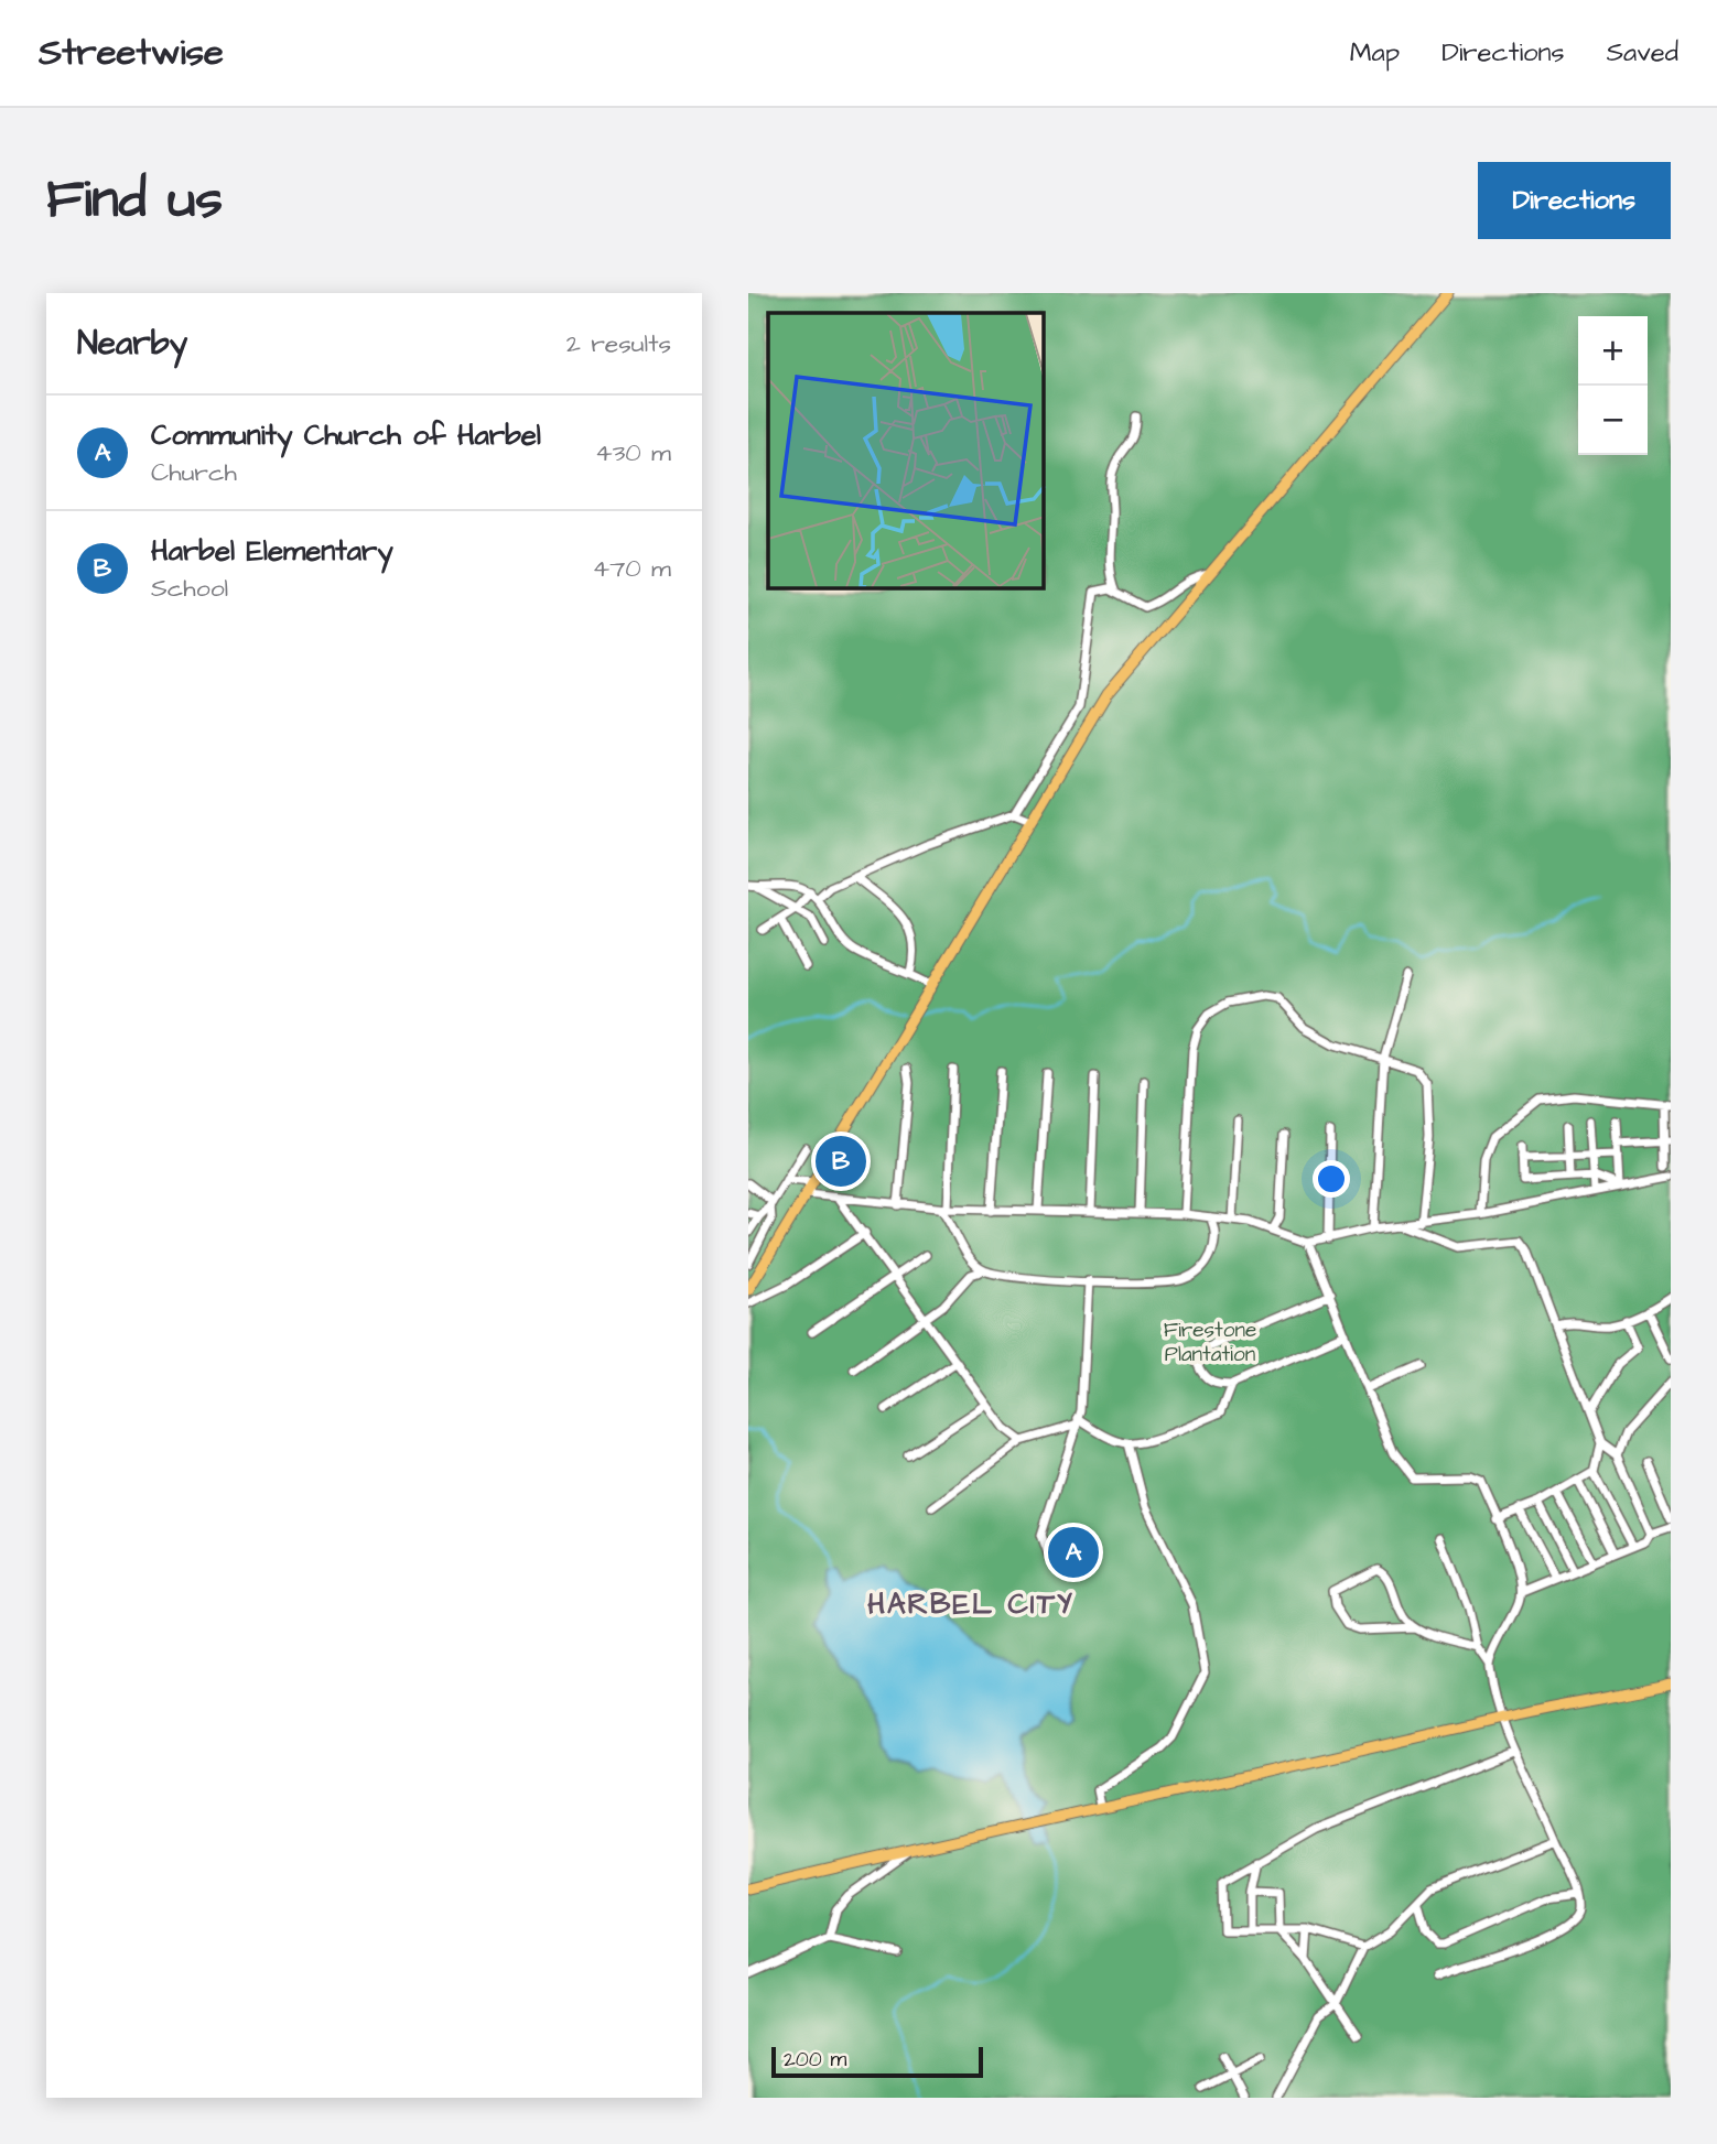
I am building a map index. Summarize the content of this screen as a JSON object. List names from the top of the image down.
{
  "districts": ["HARBEL CITY"],
  "parks": ["Firestone Plantation"],
  "scale_bar": "200 m",
  "page": {
    "header": "Streetwise",
    "nav": ["Map", "Directions", "Saved"],
    "buttons": "Directions",
    "title": "Find us",
    "heading": ["Nearby", "2 results"],
    "map_buttons": ["+", "−"],
    "list": [
      {
        "mark": "A",
        "name": "Community Church of Harbel",
        "note": "Church",
        "value": "430 m"
      },
      {
        "mark": "B",
        "name": "Harbel Elementary",
        "note": "School",
        "value": "470 m"
      }
    ],
    "pins": ["B", "A"],
    "scale": "200 m"
  }
}
